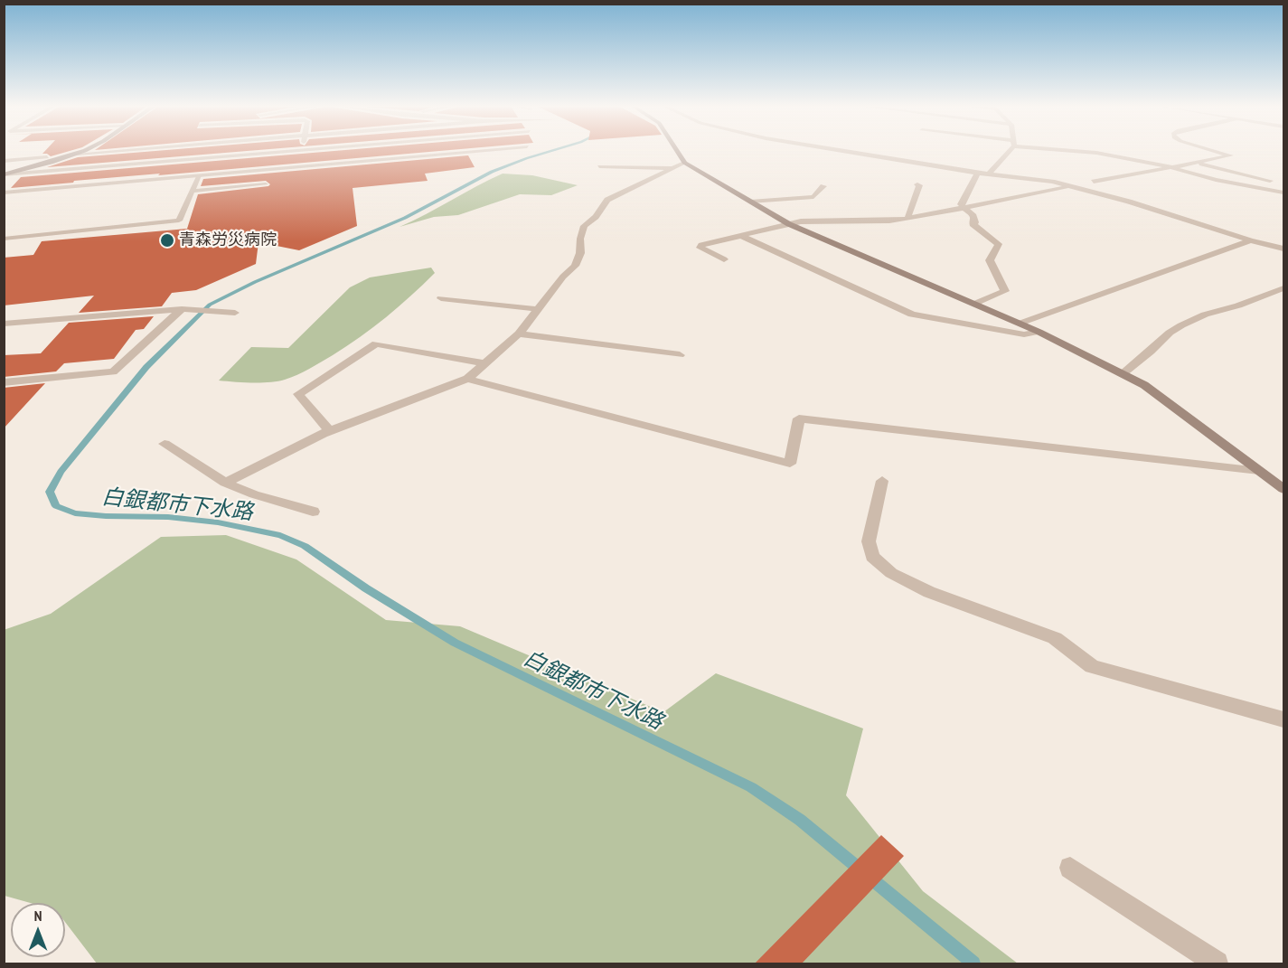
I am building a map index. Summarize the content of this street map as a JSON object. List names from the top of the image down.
{
  "water": ["白銀都市下水路"],
  "places": ["青森労災病院"],
  "north": "top"
}
